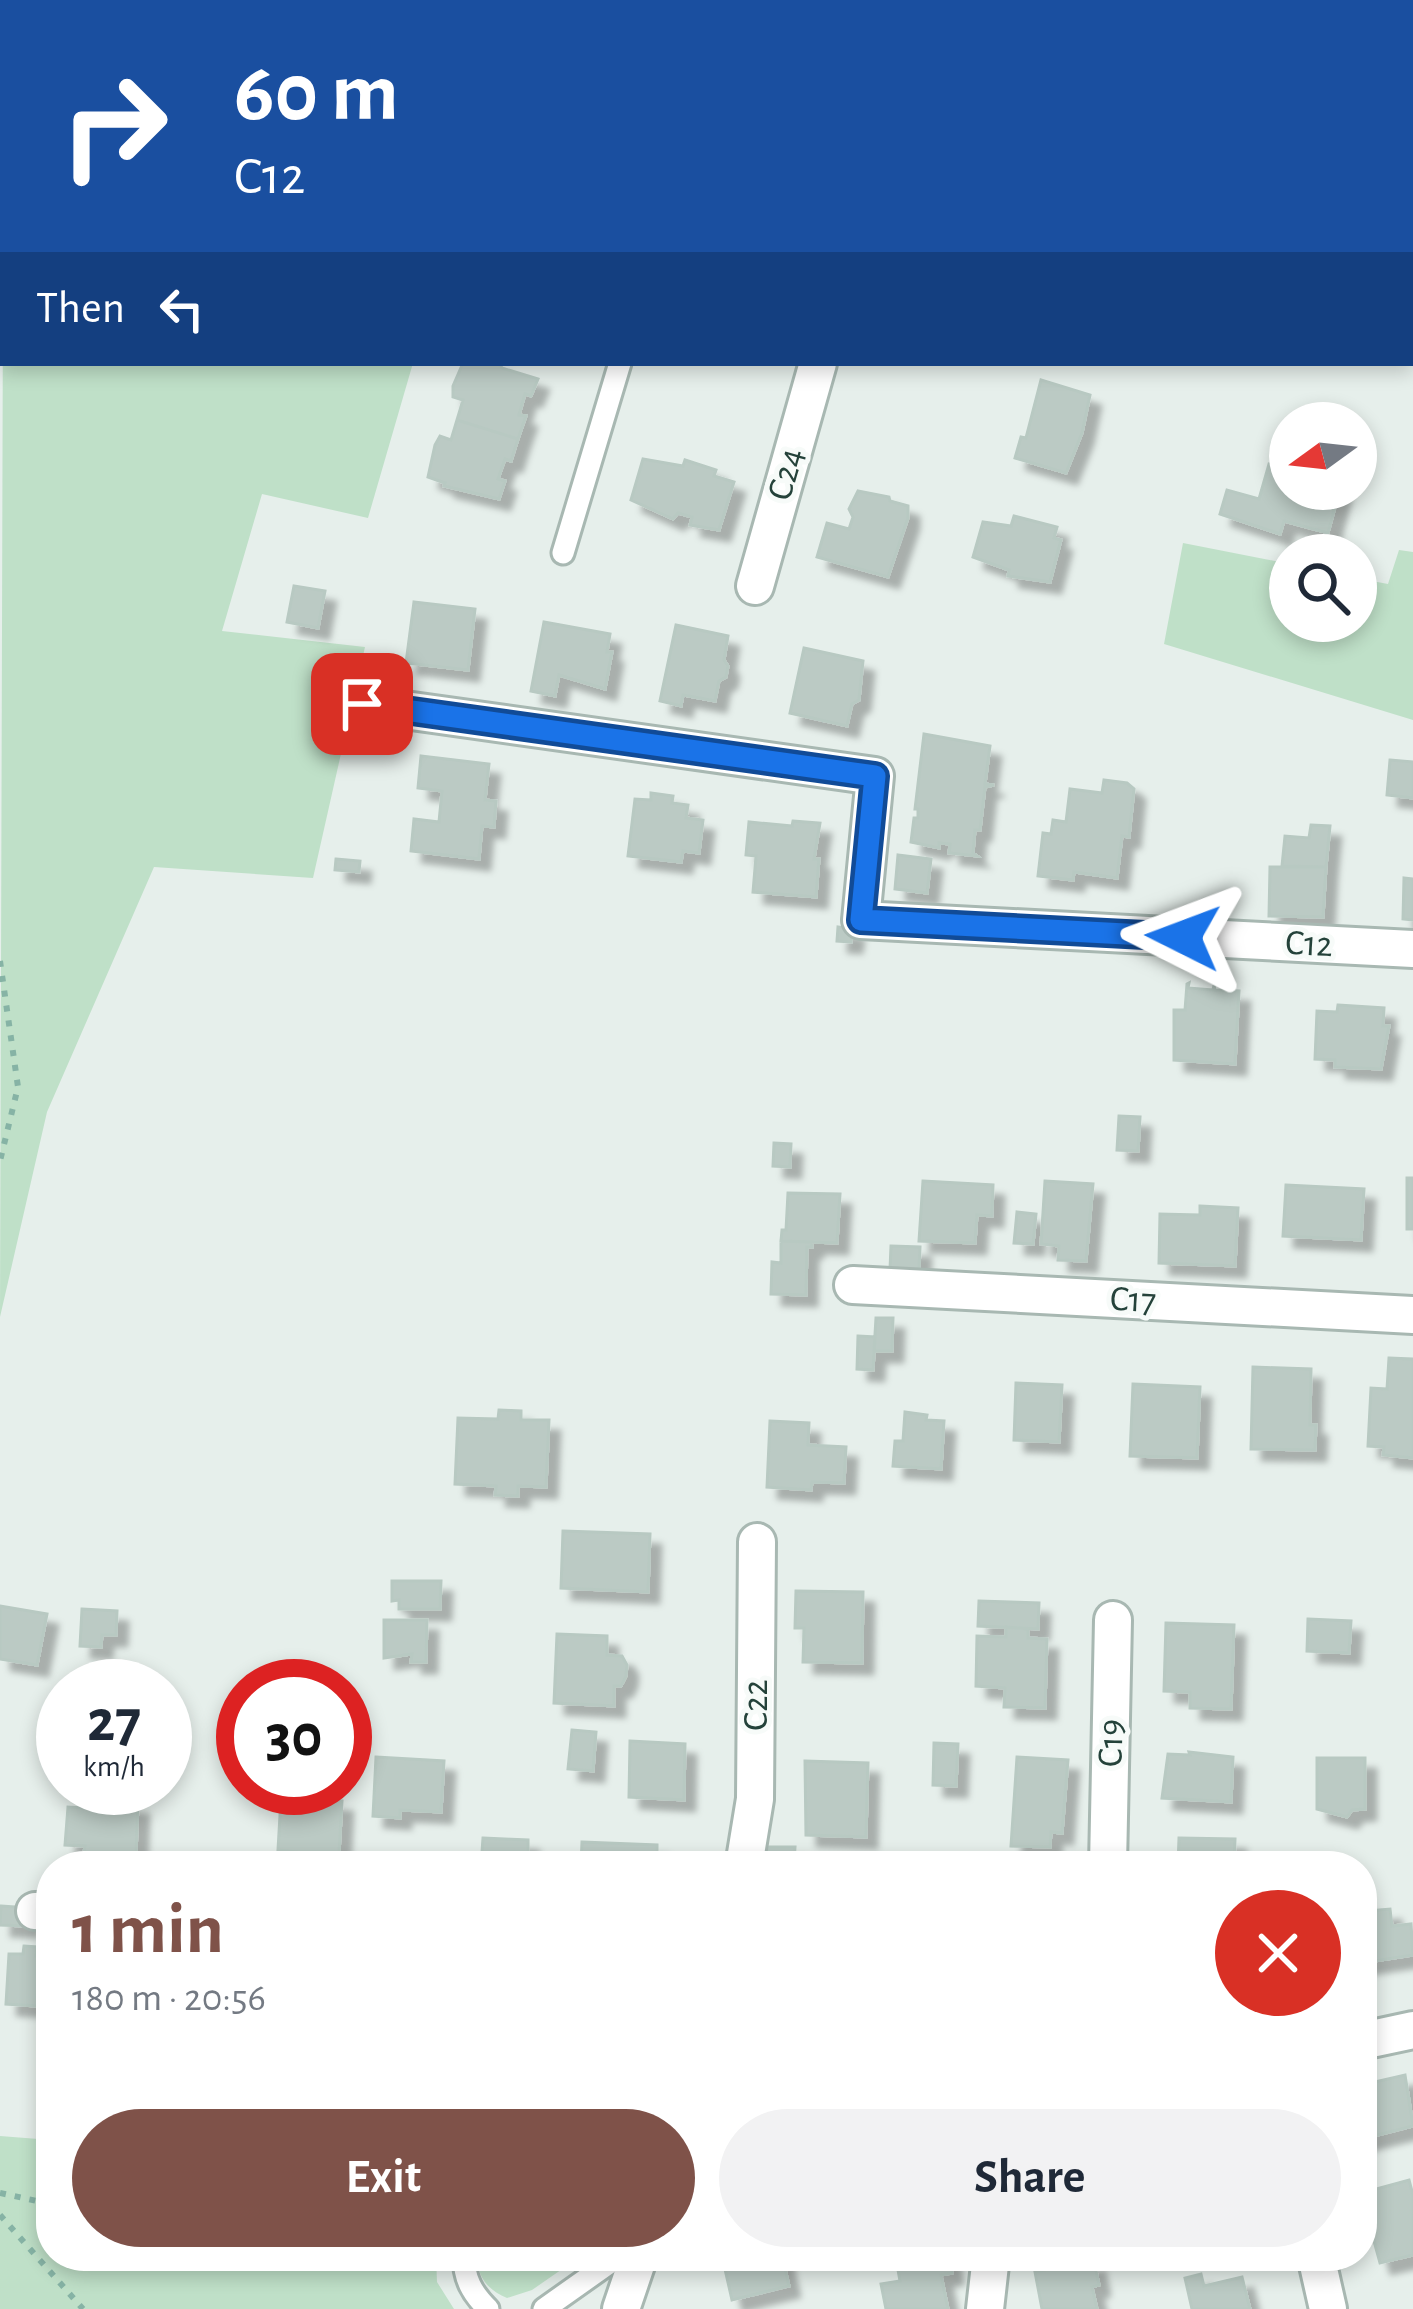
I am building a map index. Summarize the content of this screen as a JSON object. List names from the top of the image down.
{
  "streets": {
    "street": [
      "C24",
      "C12",
      "C17",
      "C22",
      "C19"
    ]
  },
  "north": "left",
  "page": {
    "turn": ["60 m", "C12"],
    "then": "Then",
    "speed": "27 km/h",
    "limit": "30",
    "heading": ["1 min", "180 m · 20:56"],
    "buttons": ["Exit", "Share"]
  }
}
